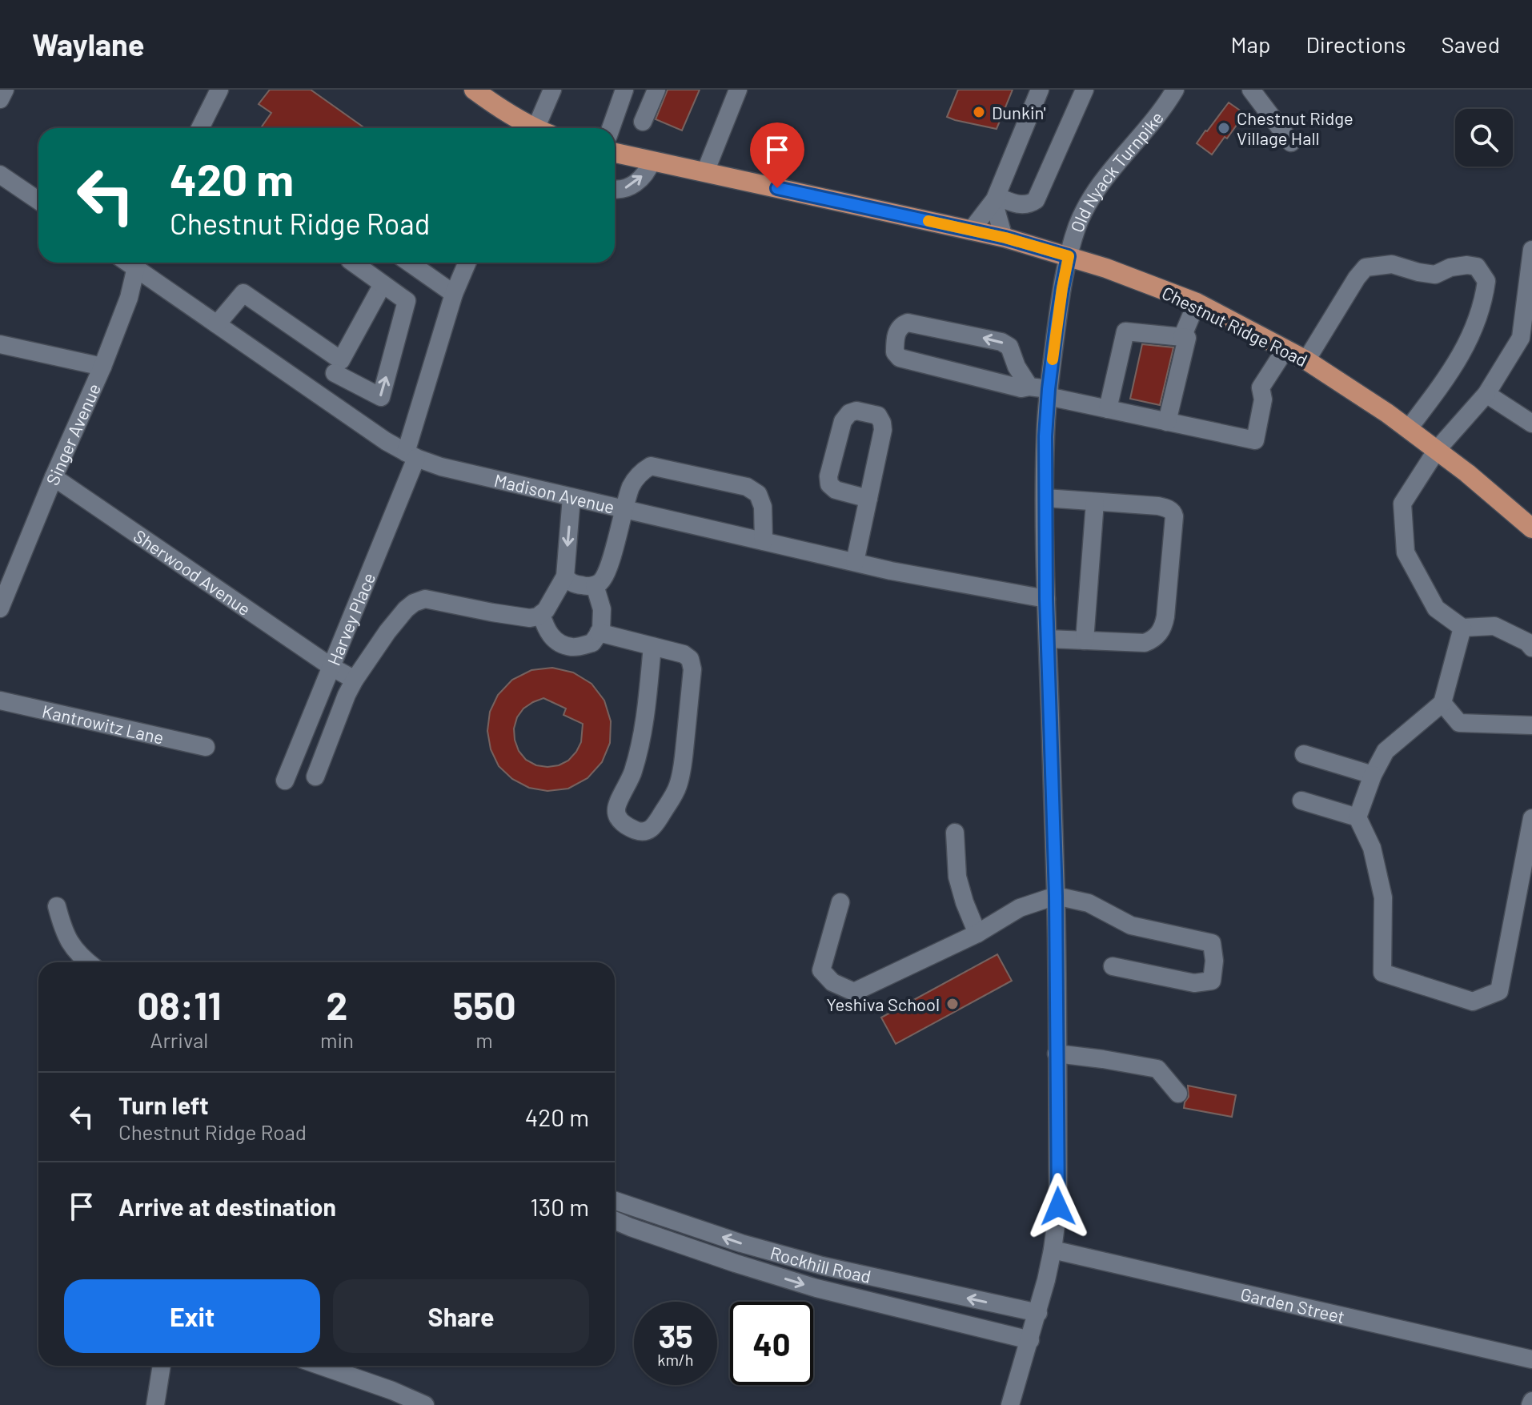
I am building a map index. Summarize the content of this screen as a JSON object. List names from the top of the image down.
{
  "streets": {
    "main road": ["Chestnut Ridge Road"],
    "street": [
      "Old Nyack Turnpike",
      "Singer Avenue",
      "Madison Avenue",
      "Sherwood Avenue",
      "Harvey Place",
      "Kantrowitz Lane",
      "Rockhill Road",
      "Garden Street"
    ]
  },
  "crossings": [
    ["Old Nyack Turnpike", "Chestnut Ridge Road"],
    ["Old Nyack Turnpike", "Madison Avenue"],
    ["Old Nyack Turnpike", "Rockhill Road"],
    ["Old Nyack Turnpike", "Garden Street"],
    ["Singer Avenue", "Sherwood Avenue"],
    ["Madison Avenue", "Harvey Place"],
    ["Sherwood Avenue", "Harvey Place"]
  ],
  "places": ["Dunkin'", "Chestnut Ridge Village Hall", "Yeshiva School"],
  "page": {
    "header": "Waylane",
    "nav": ["Map", "Directions", "Saved"],
    "turn": ["420 m", "Chestnut Ridge Road"],
    "eta": [
      "08:11",
      "Arrival",
      "2",
      "min",
      "550",
      "m"
    ],
    "list": [
      {
        "name": "Turn left",
        "note": "Chestnut Ridge Road",
        "value": "420 m"
      },
      {
        "name": "Arrive at destination",
        "value": "130 m"
      }
    ],
    "buttons": ["Exit", "Share"],
    "speed": "35 km/h",
    "limit": "40"
  }
}
